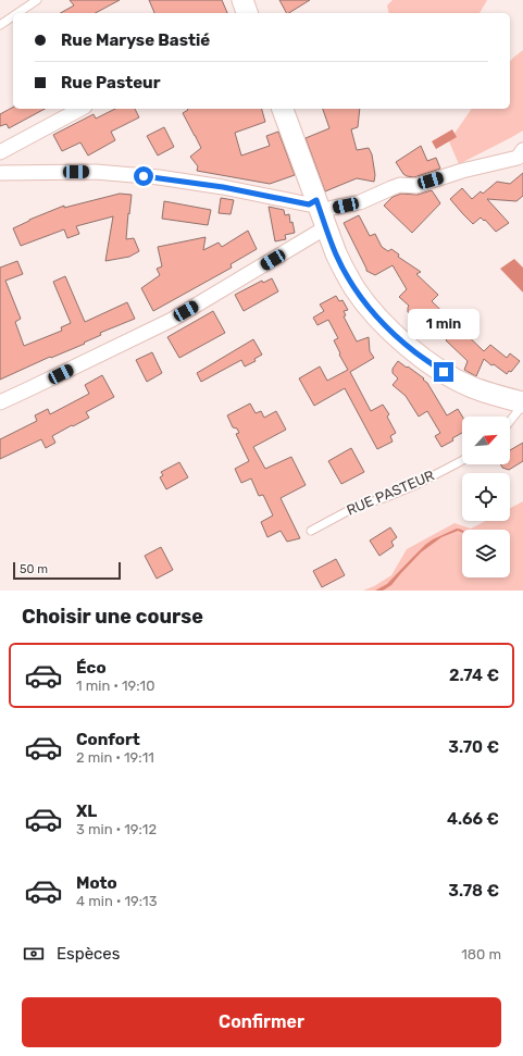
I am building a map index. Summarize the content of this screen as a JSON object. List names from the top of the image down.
{
  "streets": {
    "lane": ["RUE PASTEUR"]
  },
  "scale_bar": "50 m",
  "north": "top right",
  "page": {
    "banner": ["Rue Maryse Bastié", "Rue Pasteur"],
    "bubble": "1 min",
    "scale": "50 m",
    "heading": "Choisir une course",
    "list": [
      {
        "name": "Éco",
        "note": "1 min · 19:10",
        "value": "2.74 €"
      },
      {
        "name": "Confort",
        "note": "2 min · 19:11",
        "value": "3.70 €"
      },
      {
        "name": "XL",
        "note": "3 min · 19:12",
        "value": "4.66 €"
      },
      {
        "name": "Moto",
        "note": "4 min · 19:13",
        "value": "3.78 €"
      }
    ],
    "pay": ["Espèces", "180 m"],
    "buttons": "Confirmer"
  }
}
